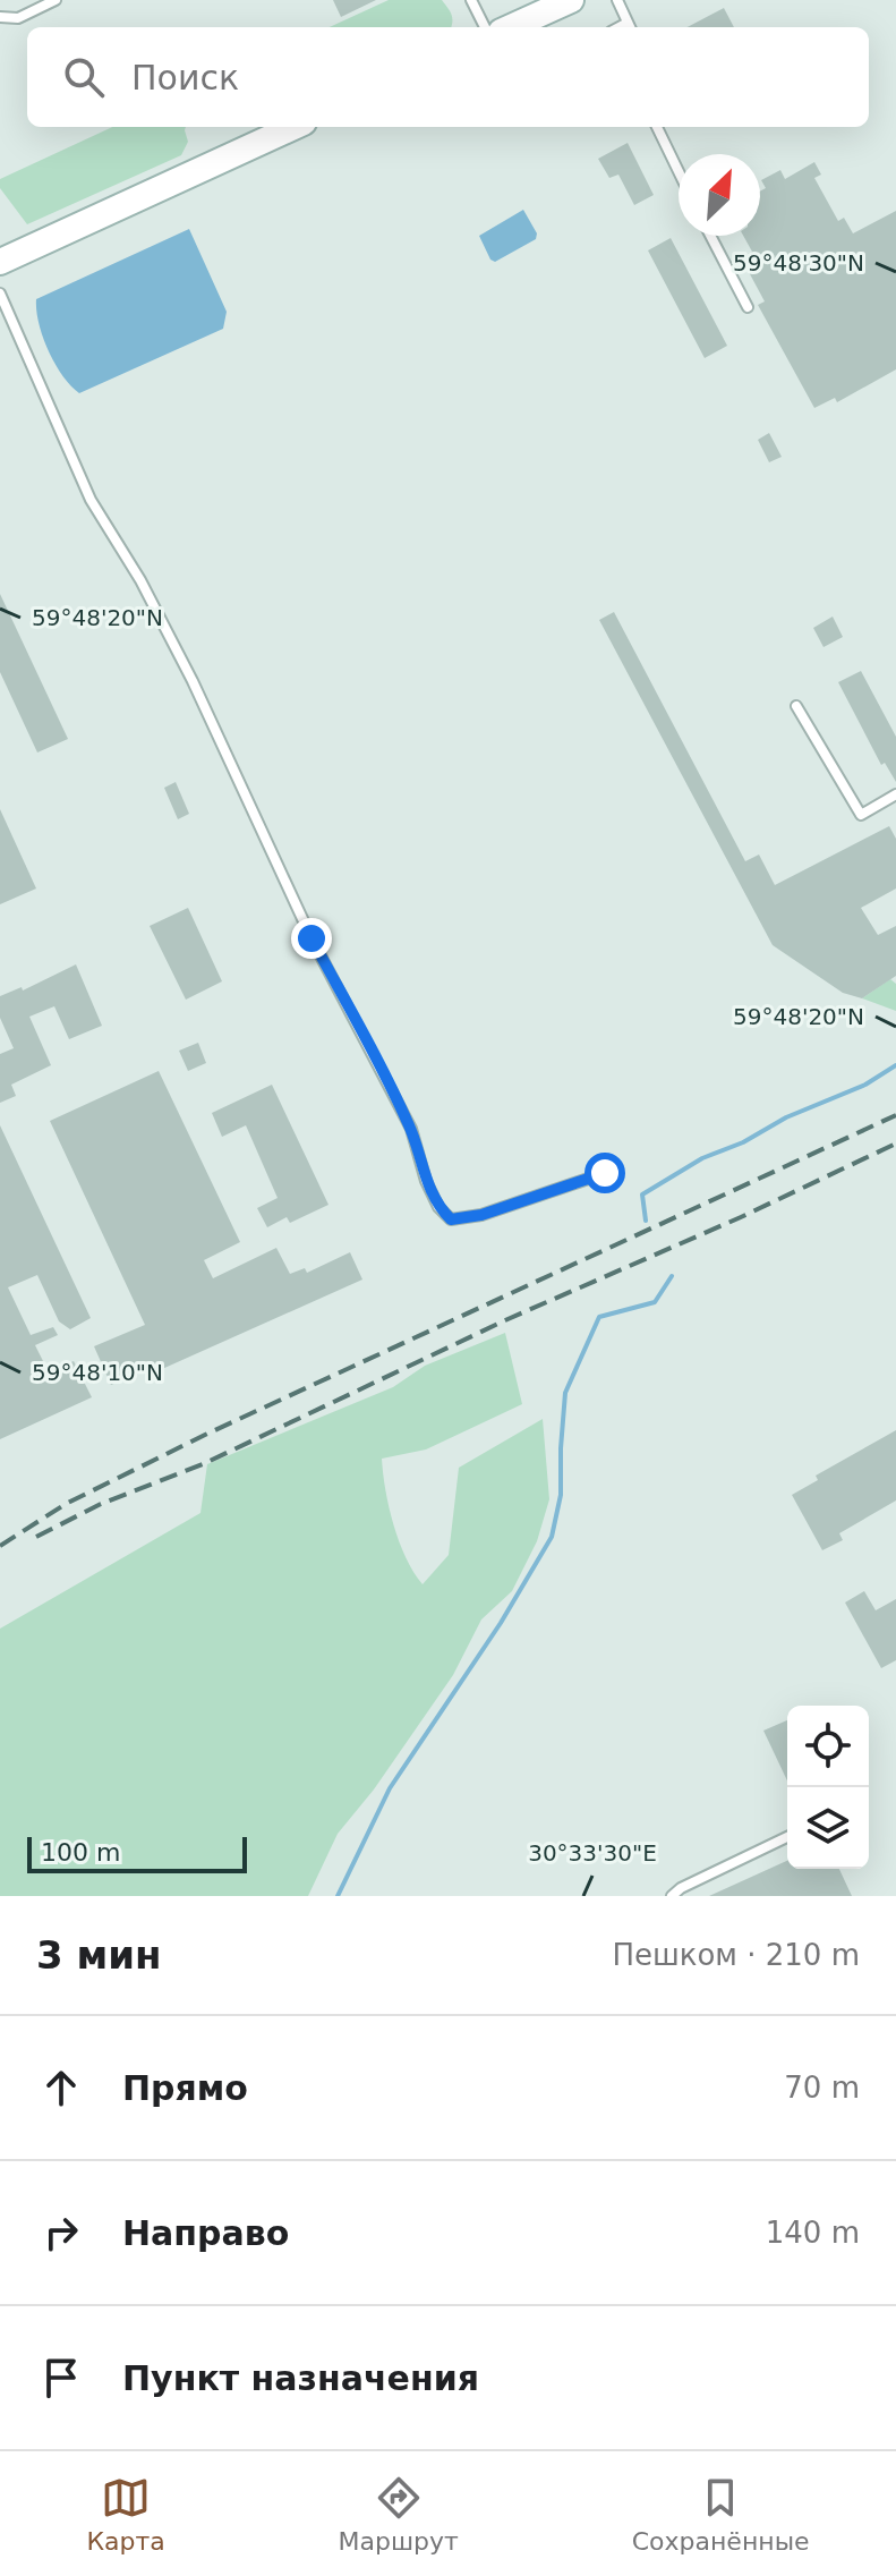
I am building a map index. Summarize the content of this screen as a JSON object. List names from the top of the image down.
{
  "scale_bar": "100 m",
  "north": "top right",
  "page": {
    "search": "Поиск",
    "scale": "100 m",
    "heading": ["3 мин", "Пешком · 210 m"],
    "list": [
      ["Прямо", "70 m"],
      ["Направо", "140 m"],
      "Пункт назначения"
    ],
    "nav": ["Карта", "Маршрут", "Сохранённые"]
  },
  "coordinates": [
    "59°48'30\"N",
    "59°48'20\"N",
    "59°48'10\"N",
    "30°33'30\"E"
  ]
}
